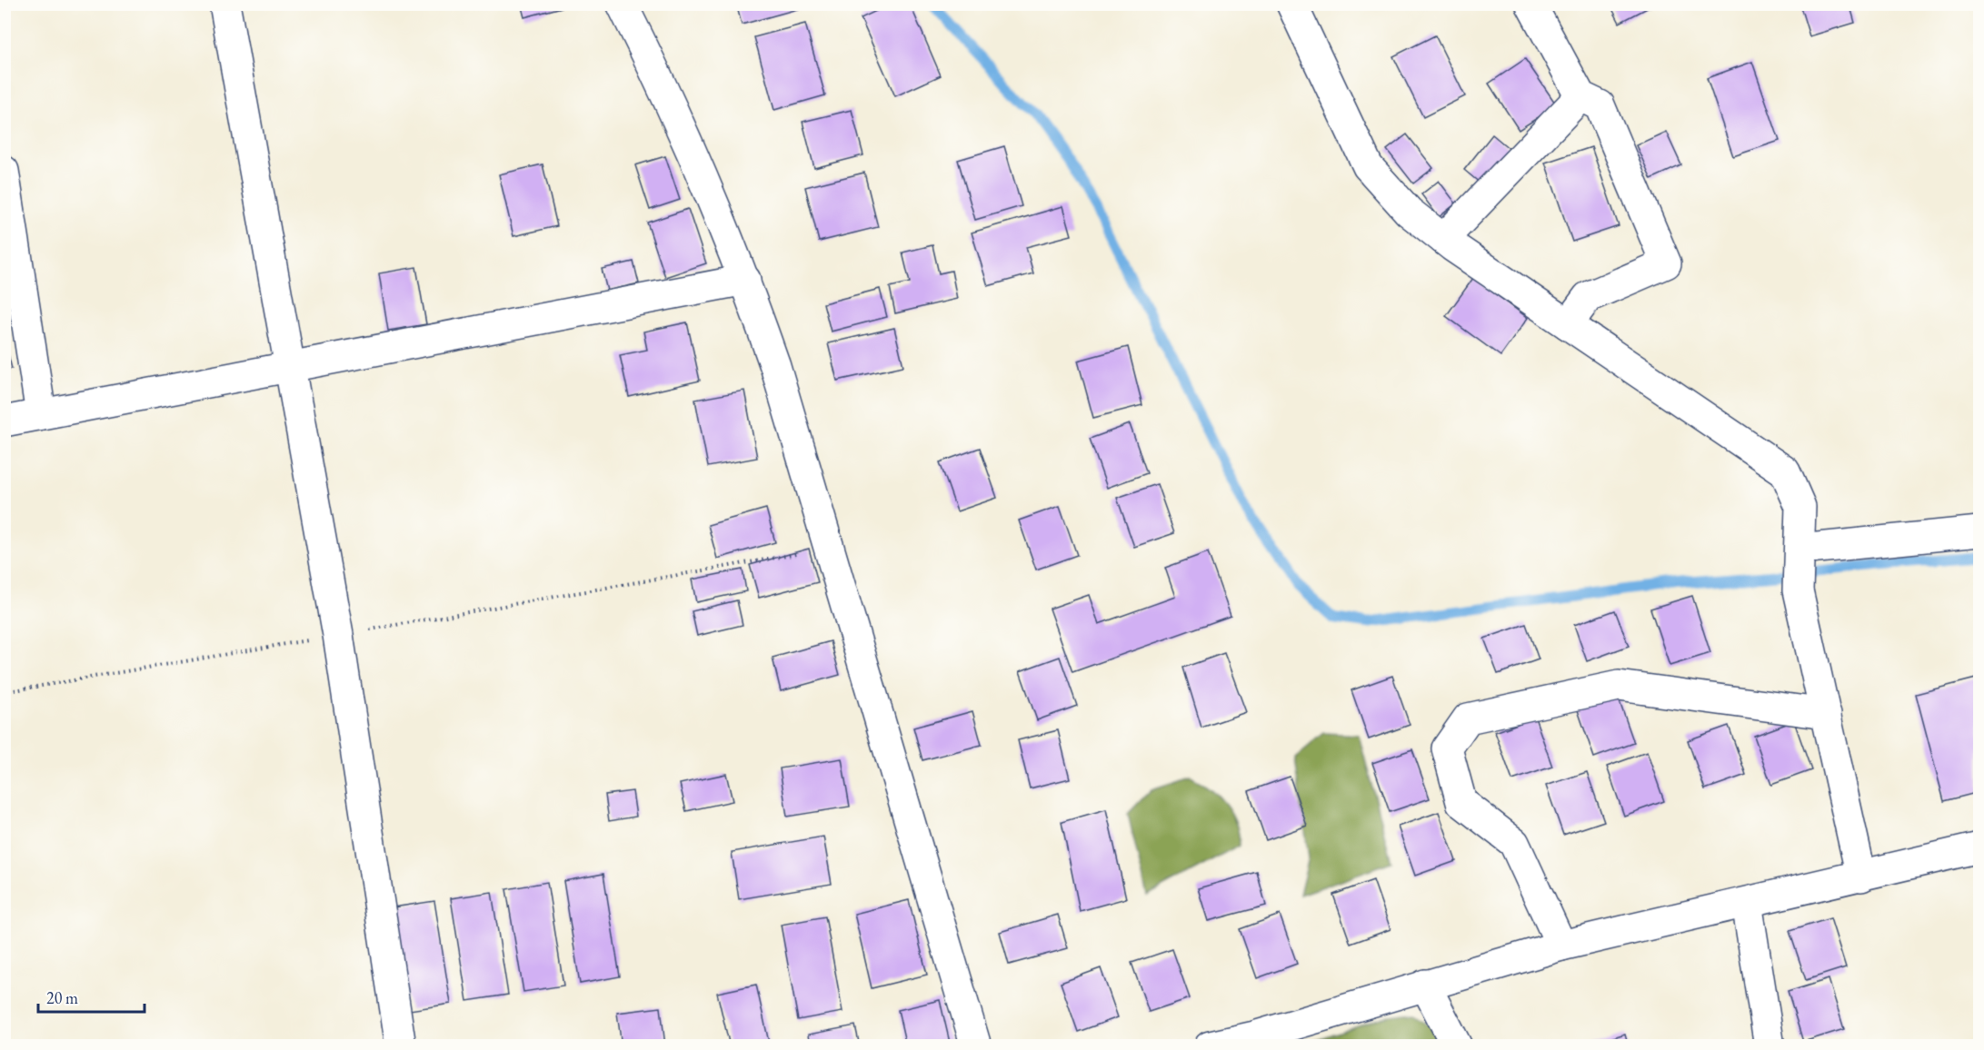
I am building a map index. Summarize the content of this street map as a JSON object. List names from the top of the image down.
{
  "scale_bar": "20 m"
}
